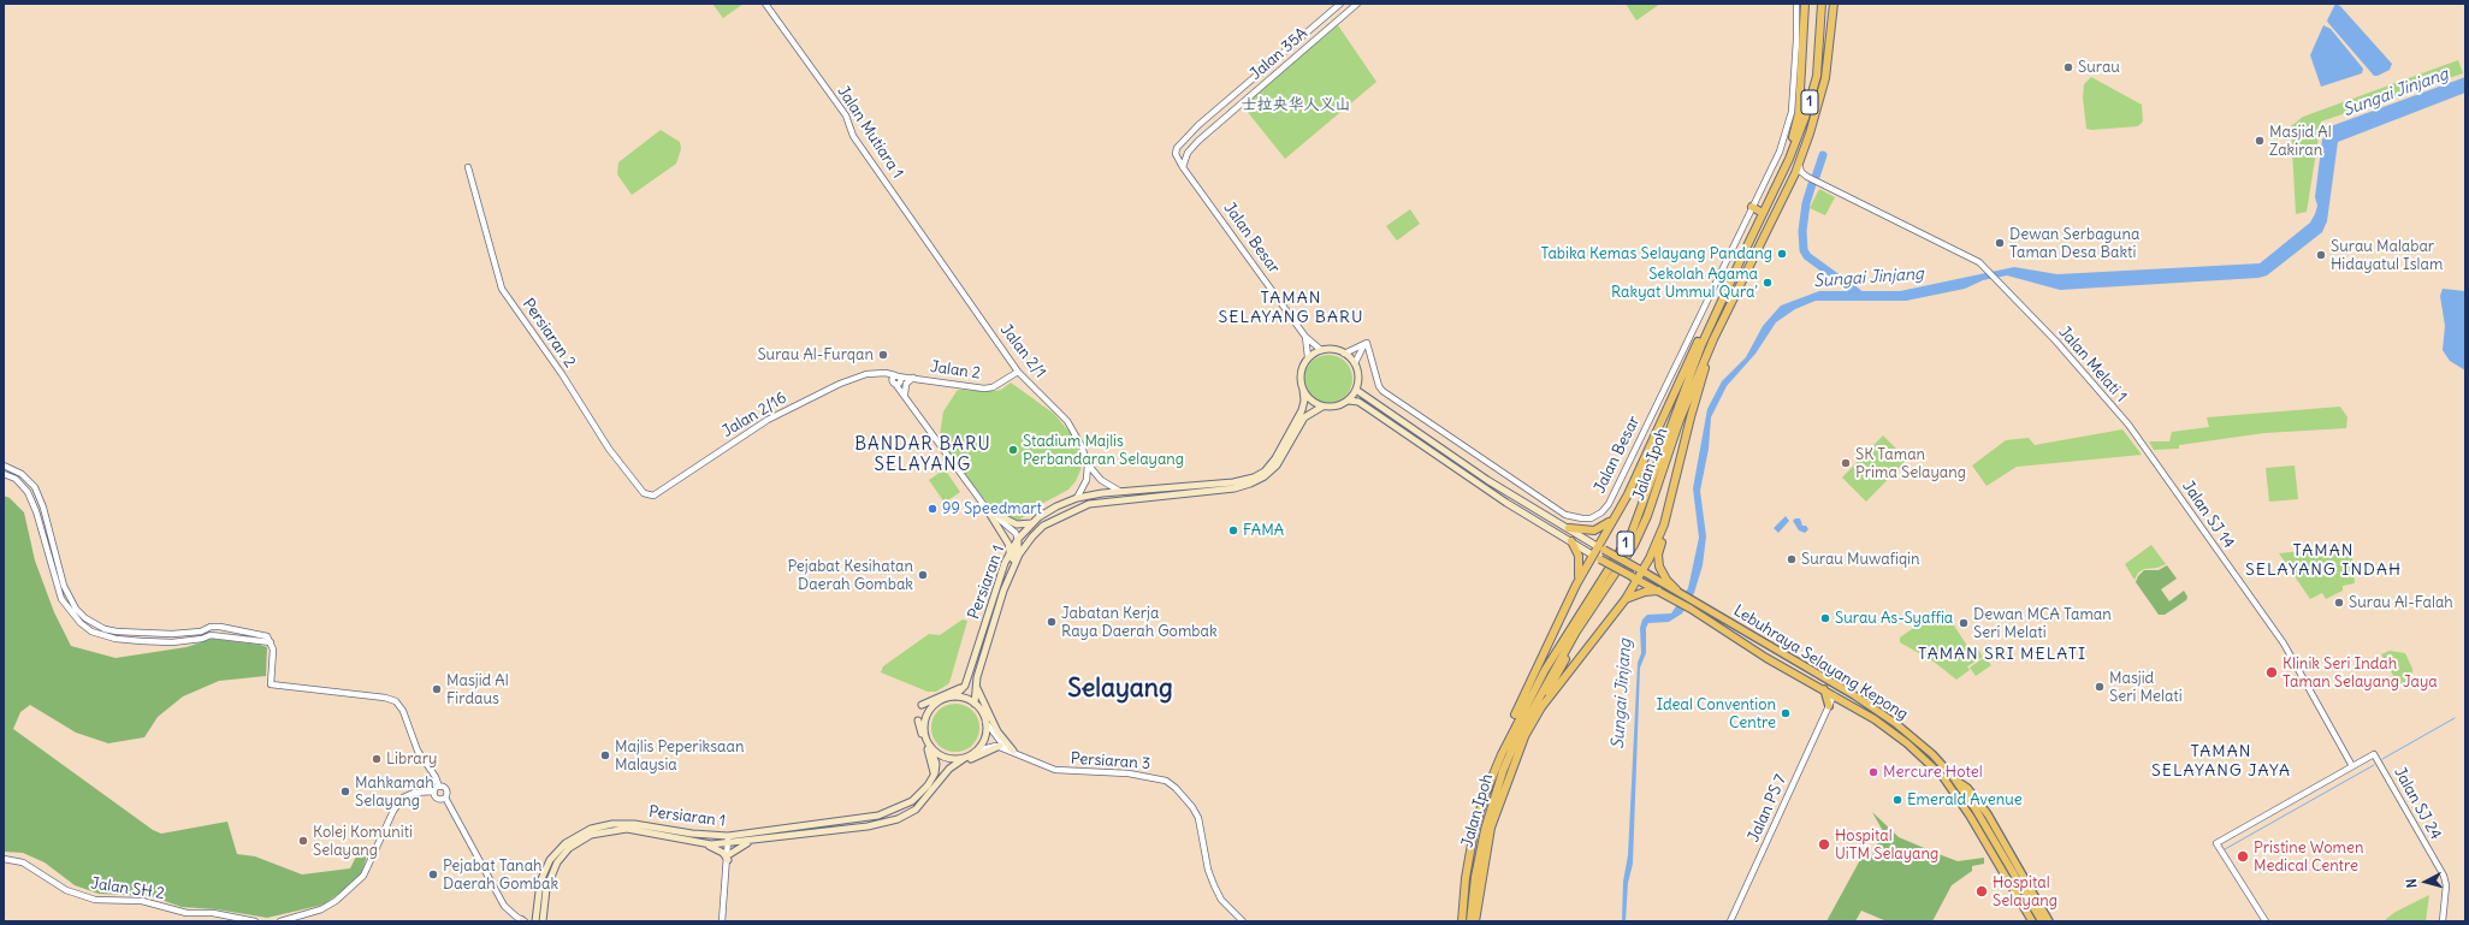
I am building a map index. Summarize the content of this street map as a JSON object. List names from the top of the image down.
{
  "streets": {
    "highway": ["1", "Jalan Ipoh"],
    "main road": ["Persiaran 1", "Lebuhraya Selayang Kepong"],
    "street": [
      "Jalan 35A",
      "Jalan Mutiara 1",
      "Jalan Besar",
      "Persiaran 2",
      "Jalan 2/1",
      "Jalan Melati 1",
      "Jalan 2",
      "Jalan 2/16",
      "Jalan SJ 14",
      "Persiaran 3",
      "Jalan SJ 24",
      "Jalan PS 7",
      "Jalan SH 2"
    ]
  },
  "crossings": [
    ["Jalan 35A", "Jalan Besar"],
    ["Jalan Mutiara 1", "Jalan 2/1"],
    ["Jalan Besar", "Persiaran 1"],
    ["Persiaran 2", "Jalan 2/16"],
    ["Jalan 2/1", "Jalan 2"],
    ["Jalan 2/1", "Persiaran 1"],
    ["Jalan Melati 1", "Jalan SJ 14"],
    ["Jalan 2", "Jalan 2/16"],
    ["Jalan SJ 14", "Jalan SJ 24"],
    ["Persiaran 1", "Persiaran 3"],
    ["Lebuhraya Selayang Kepong", "Jalan PS 7"]
  ],
  "districts": [
    "TAMAN SELAYANG BARU",
    "BANDAR BARU SELAYANG",
    "TAMAN SELAYANG INDAH",
    "TAMAN SRI MELATI",
    "Selayang",
    "TAMAN SELAYANG JAYA"
  ],
  "water": ["Sungai Jinjang"],
  "parks": ["士拉央华人义山"],
  "places": [
    "Surau",
    "Masjid Al Zakiran",
    "Dewan Serbaguna Taman Desa Bakti",
    "Tabika Kemas Selayang Pandang",
    "Surau Malabar Hidayatul Islam",
    "Sekolah Agama Rakyat Ummul Qura'",
    "Surau Al-Furqan",
    "Stadium Majlis Perbandaran Selayang",
    "SK Taman Prima Selayang",
    "99 Speedmart",
    "FAMA",
    "Surau Muwafiqin",
    "Pejabat Kesihatan Daerah Gombak",
    "Surau Al-Falah",
    "Surau As-Syaffia",
    "Jabatan Kerja Raya Daerah Gombak",
    "Dewan MCA Taman Seri Melati",
    "Klinik Seri Indah Taman Selayang Jaya",
    "Masjid Seri Melati",
    "Masjid Al Firdaus",
    "Ideal Convention Centre",
    "Majlis Peperiksaan Malaysia",
    "Library",
    "Mercure Hotel",
    "Mahkamah Selayang",
    "Emerald Avenue",
    "Kolej Komuniti Selayang",
    "Hospital UiTM Selayang",
    "Pristine Women Medical Centre",
    "Pejabat Tanah Daerah Gombak",
    "Hospital Selayang"
  ],
  "north": "left"
}
